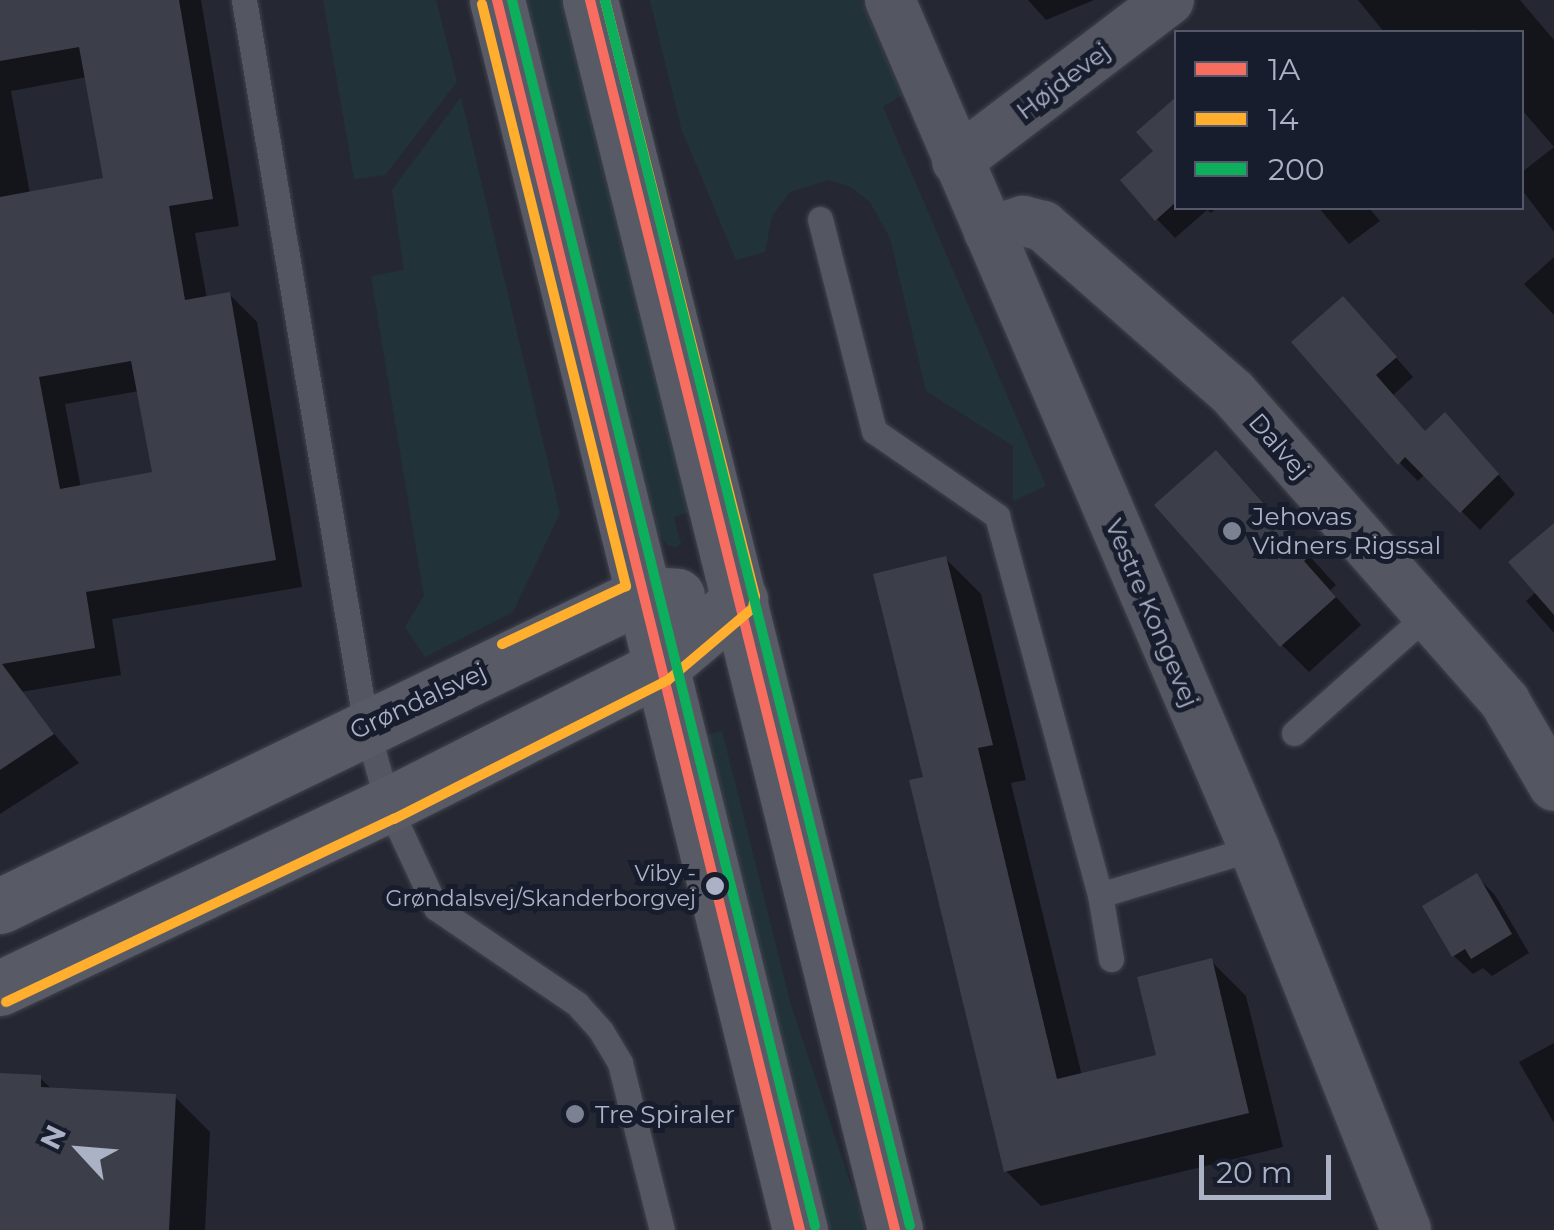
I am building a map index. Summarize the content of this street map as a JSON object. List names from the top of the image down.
{
  "streets": {
    "main road": ["Grøndalsvej"],
    "street": ["Højdevej", "Dalvej", "Vestre Kongevej"]
  },
  "crossings": [
    ["Højdevej", "Vestre Kongevej"],
    ["Dalvej", "Vestre Kongevej"]
  ],
  "places": ["Jehovas Vidners Rigssal", "Viby - Grøndalsvej/Skanderborgvej", "Tre Spiraler"],
  "lines": ["transit line 1A", "transit line 14", "transit line 200"],
  "legend": ["1A", "14", "200"],
  "scale_bar": "20 m",
  "north": "top left"
}
